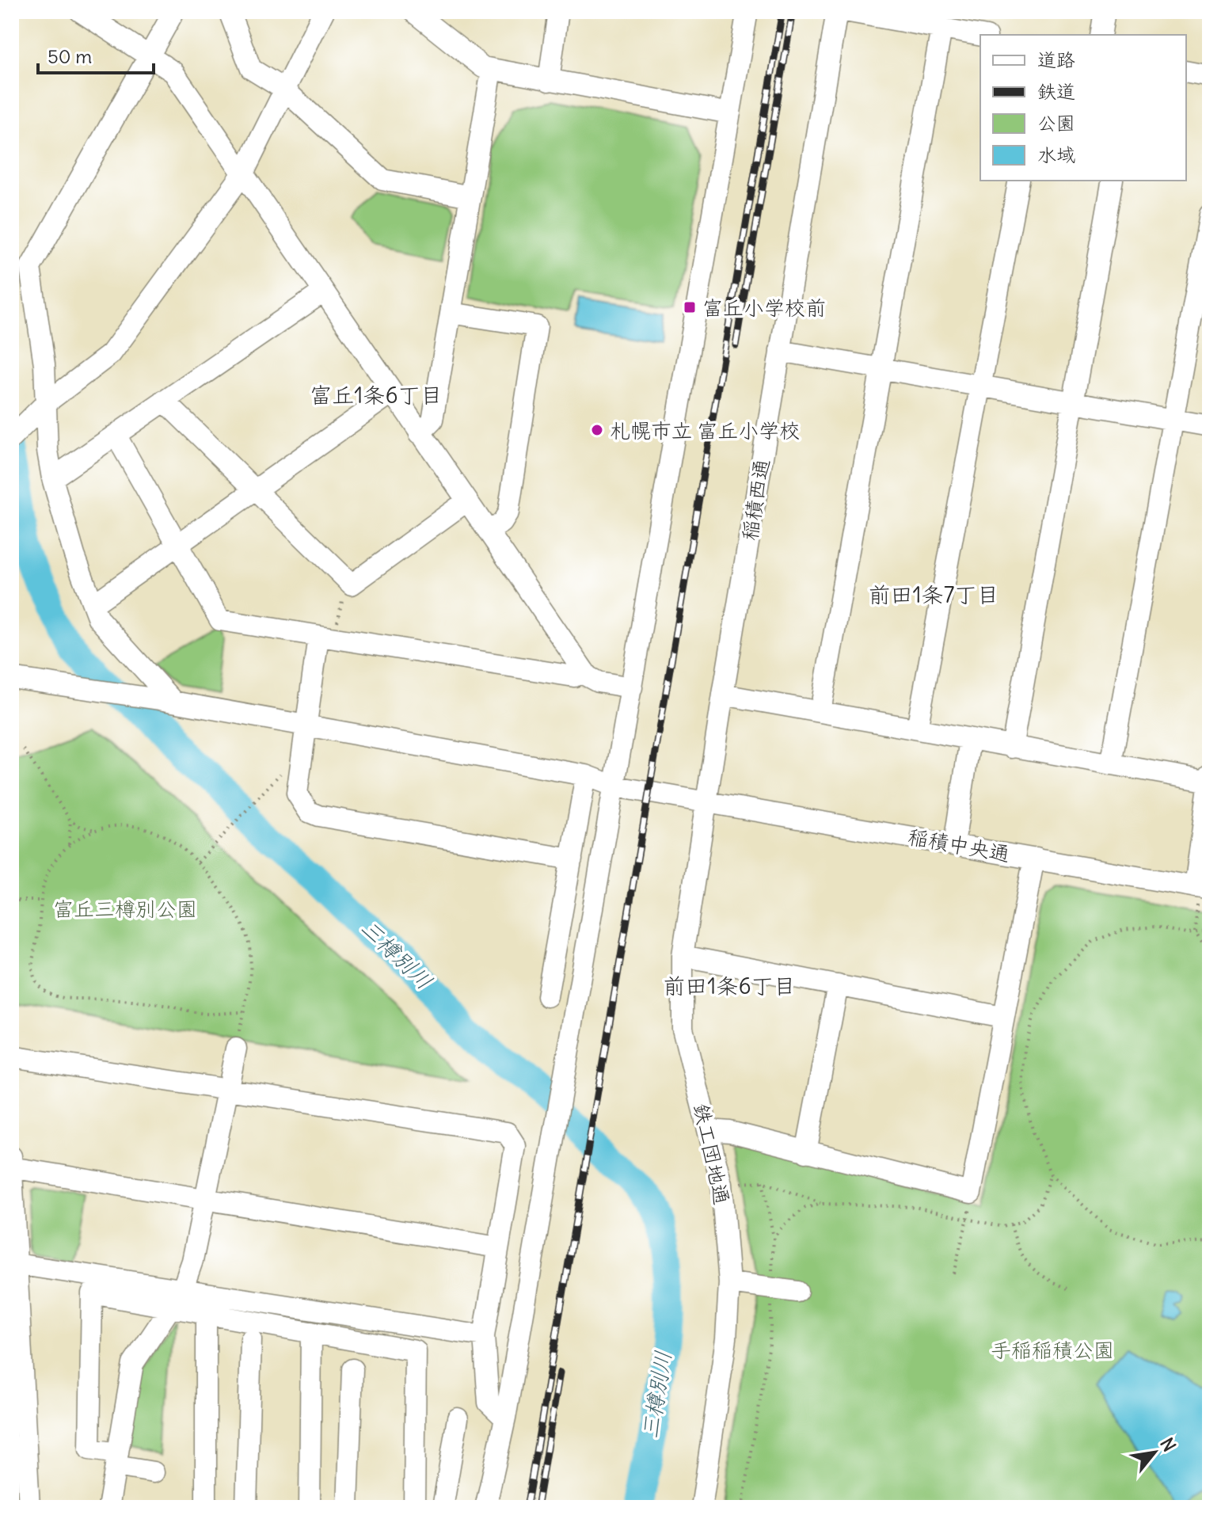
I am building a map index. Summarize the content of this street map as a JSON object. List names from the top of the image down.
{
  "streets": {
    "street": ["稲積西通", "稲積中央通", "鉄工団地通"]
  },
  "crossings": [
    ["稲積西通", "稲積中央通"],
    ["稲積西通", "鉄工団地通"],
    ["稲積中央通", "鉄工団地通"]
  ],
  "districts": ["富丘1条6丁目", "前田1条7丁目", "前田1条6丁目"],
  "water": ["三樽別川"],
  "parks": ["富丘三樽別公園", "手稲稲積公園"],
  "places": {
    "transit": ["富丘小学校前"],
    "other": ["札幌市立 富丘小学校"]
  },
  "legend": [
    "道路",
    "鉄道",
    "公園",
    "水域"
  ],
  "scale_bar": "50 m",
  "north": "top right"
}
